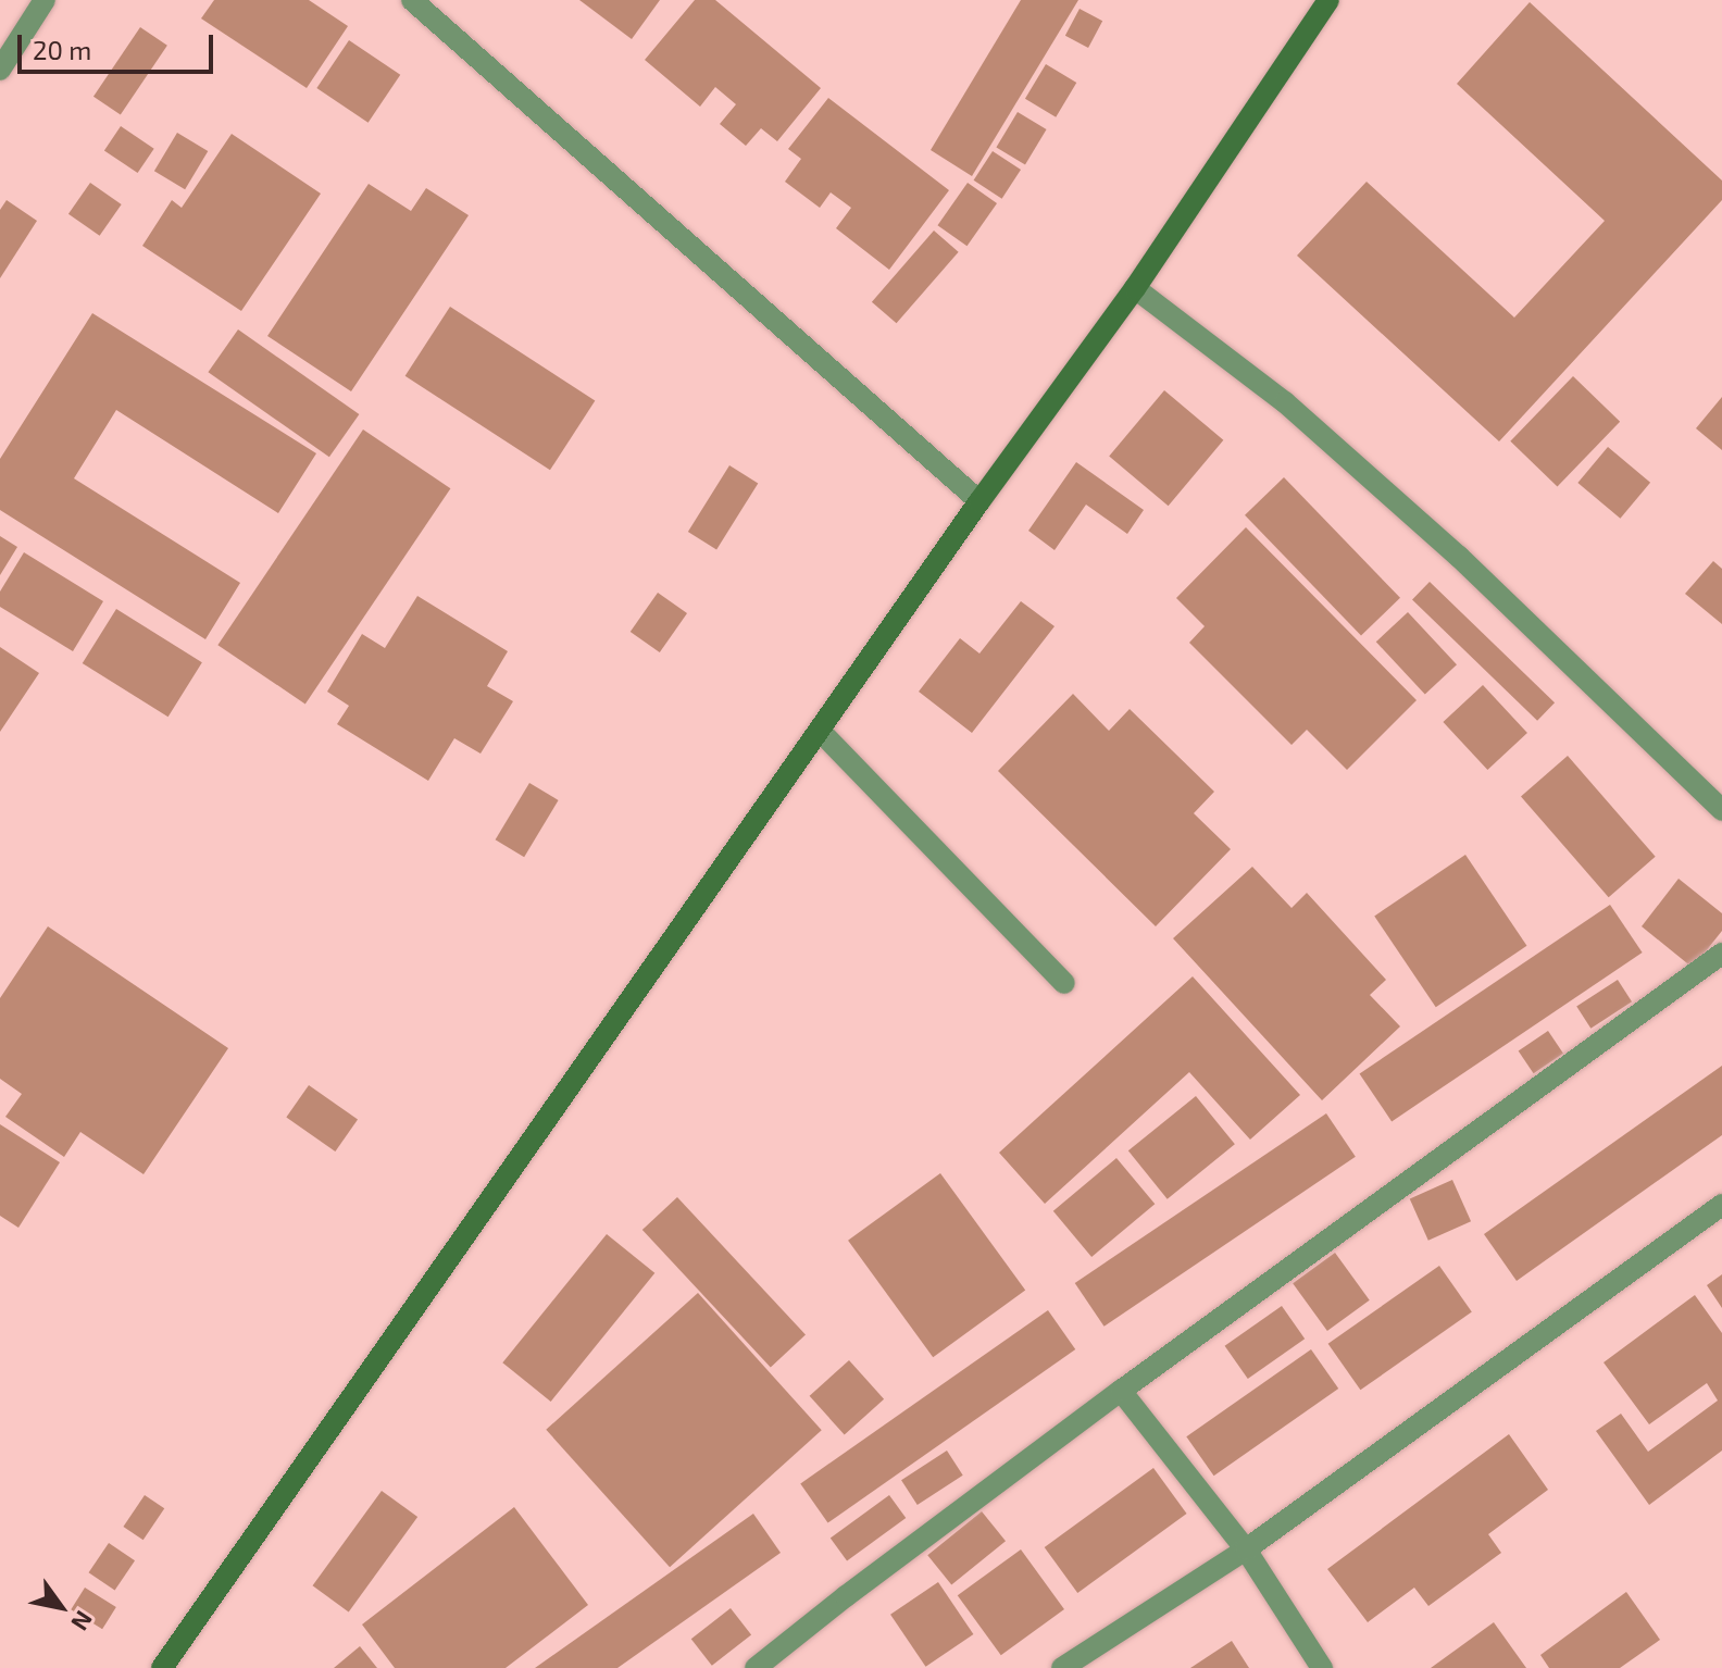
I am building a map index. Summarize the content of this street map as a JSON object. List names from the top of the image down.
{
  "scale_bar": "20 m",
  "north": "bottom right"
}
